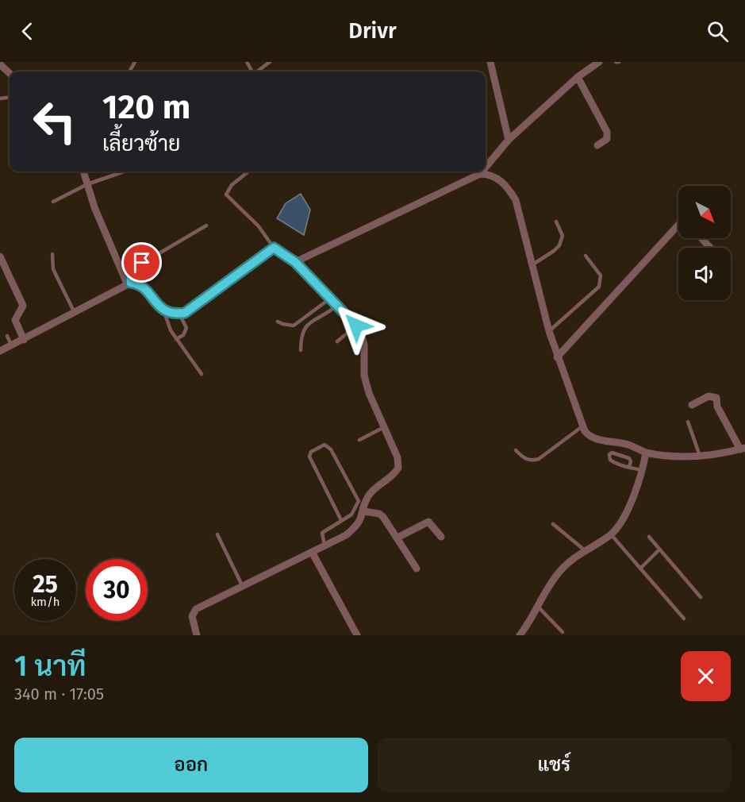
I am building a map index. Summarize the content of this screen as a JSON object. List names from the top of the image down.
{
  "north": "bottom right",
  "page": {
    "header": "Drivr",
    "turn": ["120 m", "เลี้ยวซ้าย"],
    "speed": "25 km/h",
    "limit": "30",
    "heading": ["1 นาที", "340 m · 17:05"],
    "buttons": ["ออก", "แชร์"]
  }
}
